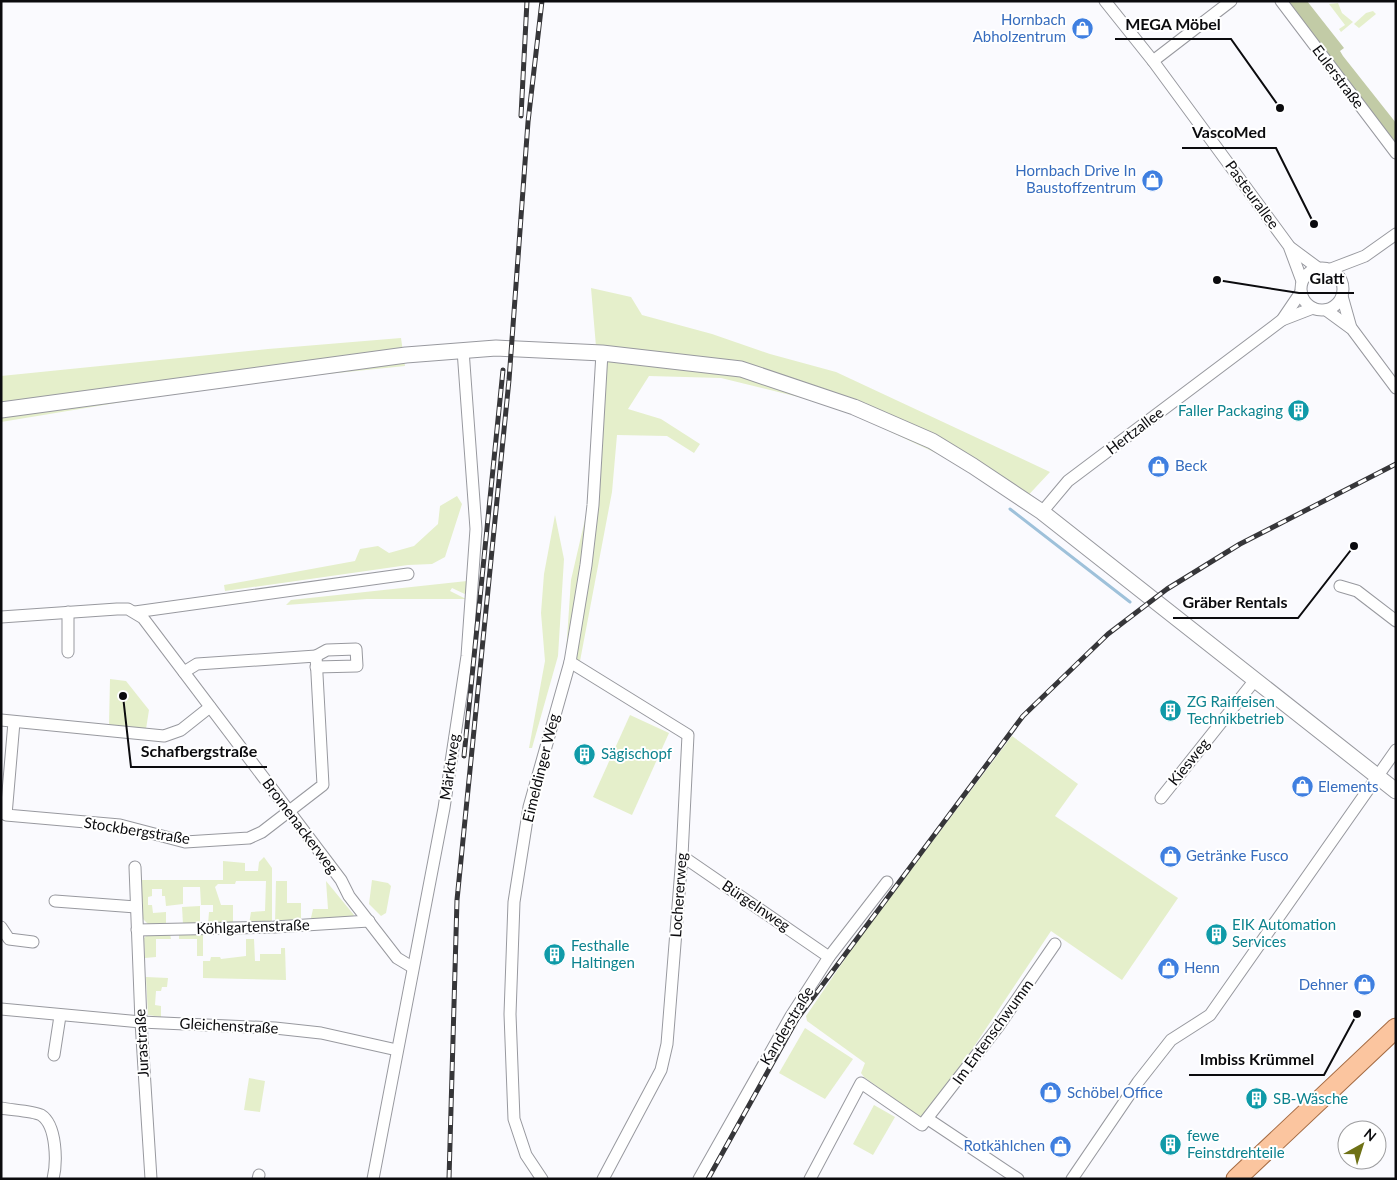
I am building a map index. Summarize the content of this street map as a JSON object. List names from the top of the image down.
{
  "streets": {
    "street": [
      "Eulerstraße",
      "Pasteurallee",
      "Hertzallee",
      "Kiesweg",
      "Märktweg",
      "Eimeldinger Weg",
      "Bromenackerweg",
      "Stockbergstraße",
      "Lochererweg",
      "Bürgelnweg",
      "Köhlgartenstraße",
      "Gleichenstraße",
      "Kanderstraße",
      "Im Entenschwumm",
      "Jurastraße"
    ]
  },
  "crossings": [
    ["Pasteurallee", "Hertzallee"],
    ["Märktweg", "Bromenackerweg"],
    ["Märktweg", "Gleichenstraße"],
    ["Eimeldinger Weg", "Lochererweg"],
    ["Bromenackerweg", "Stockbergstraße"],
    ["Bromenackerweg", "Köhlgartenstraße"],
    ["Lochererweg", "Bürgelnweg"],
    ["Bürgelnweg", "Kanderstraße"],
    ["Köhlgartenstraße", "Jurastraße"],
    ["Gleichenstraße", "Jurastraße"]
  ],
  "places": {
    "shop": [
      "Hornbach Abholzentrum",
      "Hornbach Drive In Baustoffzentrum",
      "Beck",
      "Elements",
      "Getränke Fusco",
      "Henn",
      "Dehner",
      "Schöbel Office",
      "Rotkählchen"
    ],
    "other": [
      "MEGA Möbel",
      "VascoMed",
      "Glatt",
      "Gräber Rentals",
      "Schafbergstraße",
      "Imbiss Krümmel"
    ],
    "building": [
      "Faller Packaging",
      "ZG Raiffeisen Technikbetrieb",
      "Sägischopf",
      "EIK Automation Services",
      "Festhalle Haltingen",
      "SB-Wäsche",
      "fewe Feinstdrehteile"
    ]
  },
  "north": "top right"
}
